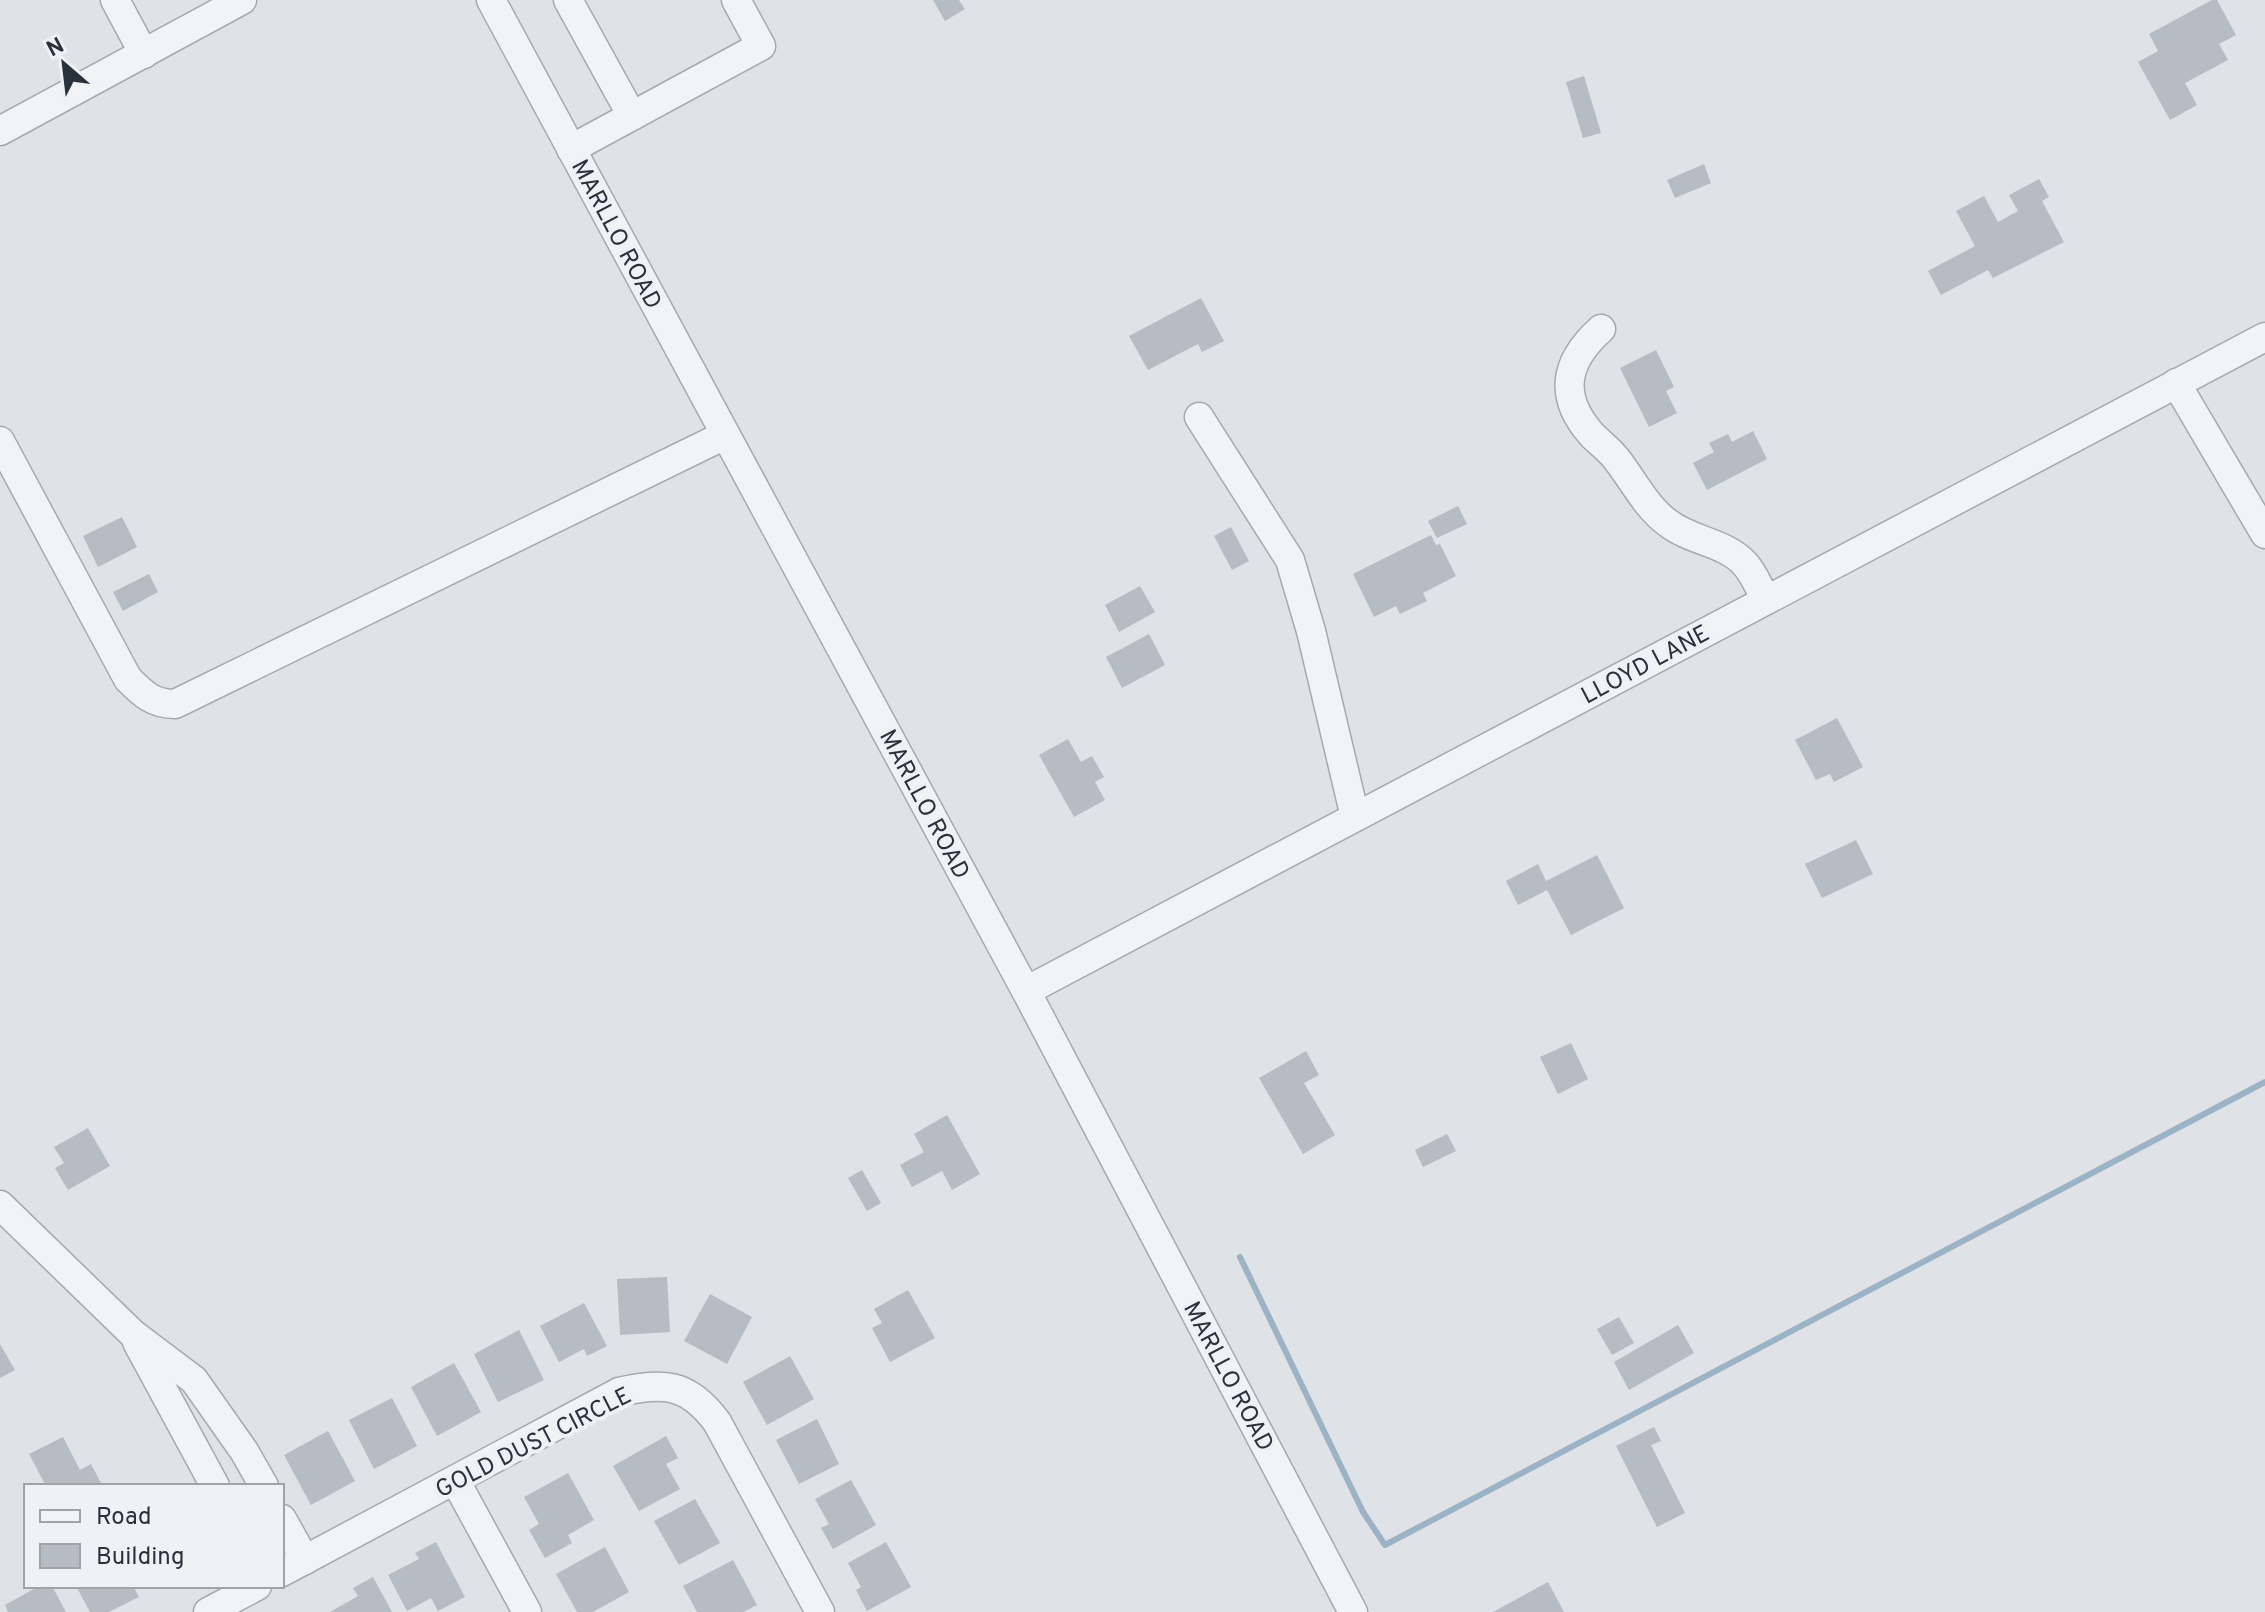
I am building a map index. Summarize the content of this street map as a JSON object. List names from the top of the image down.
{
  "streets": {
    "street": ["MARLLO ROAD", "LLOYD LANE", "GOLD DUST CIRCLE"]
  },
  "crossings": [
    ["MARLLO ROAD", "LLOYD LANE"]
  ],
  "legend": ["Road", "Building"],
  "north": "top left"
}
